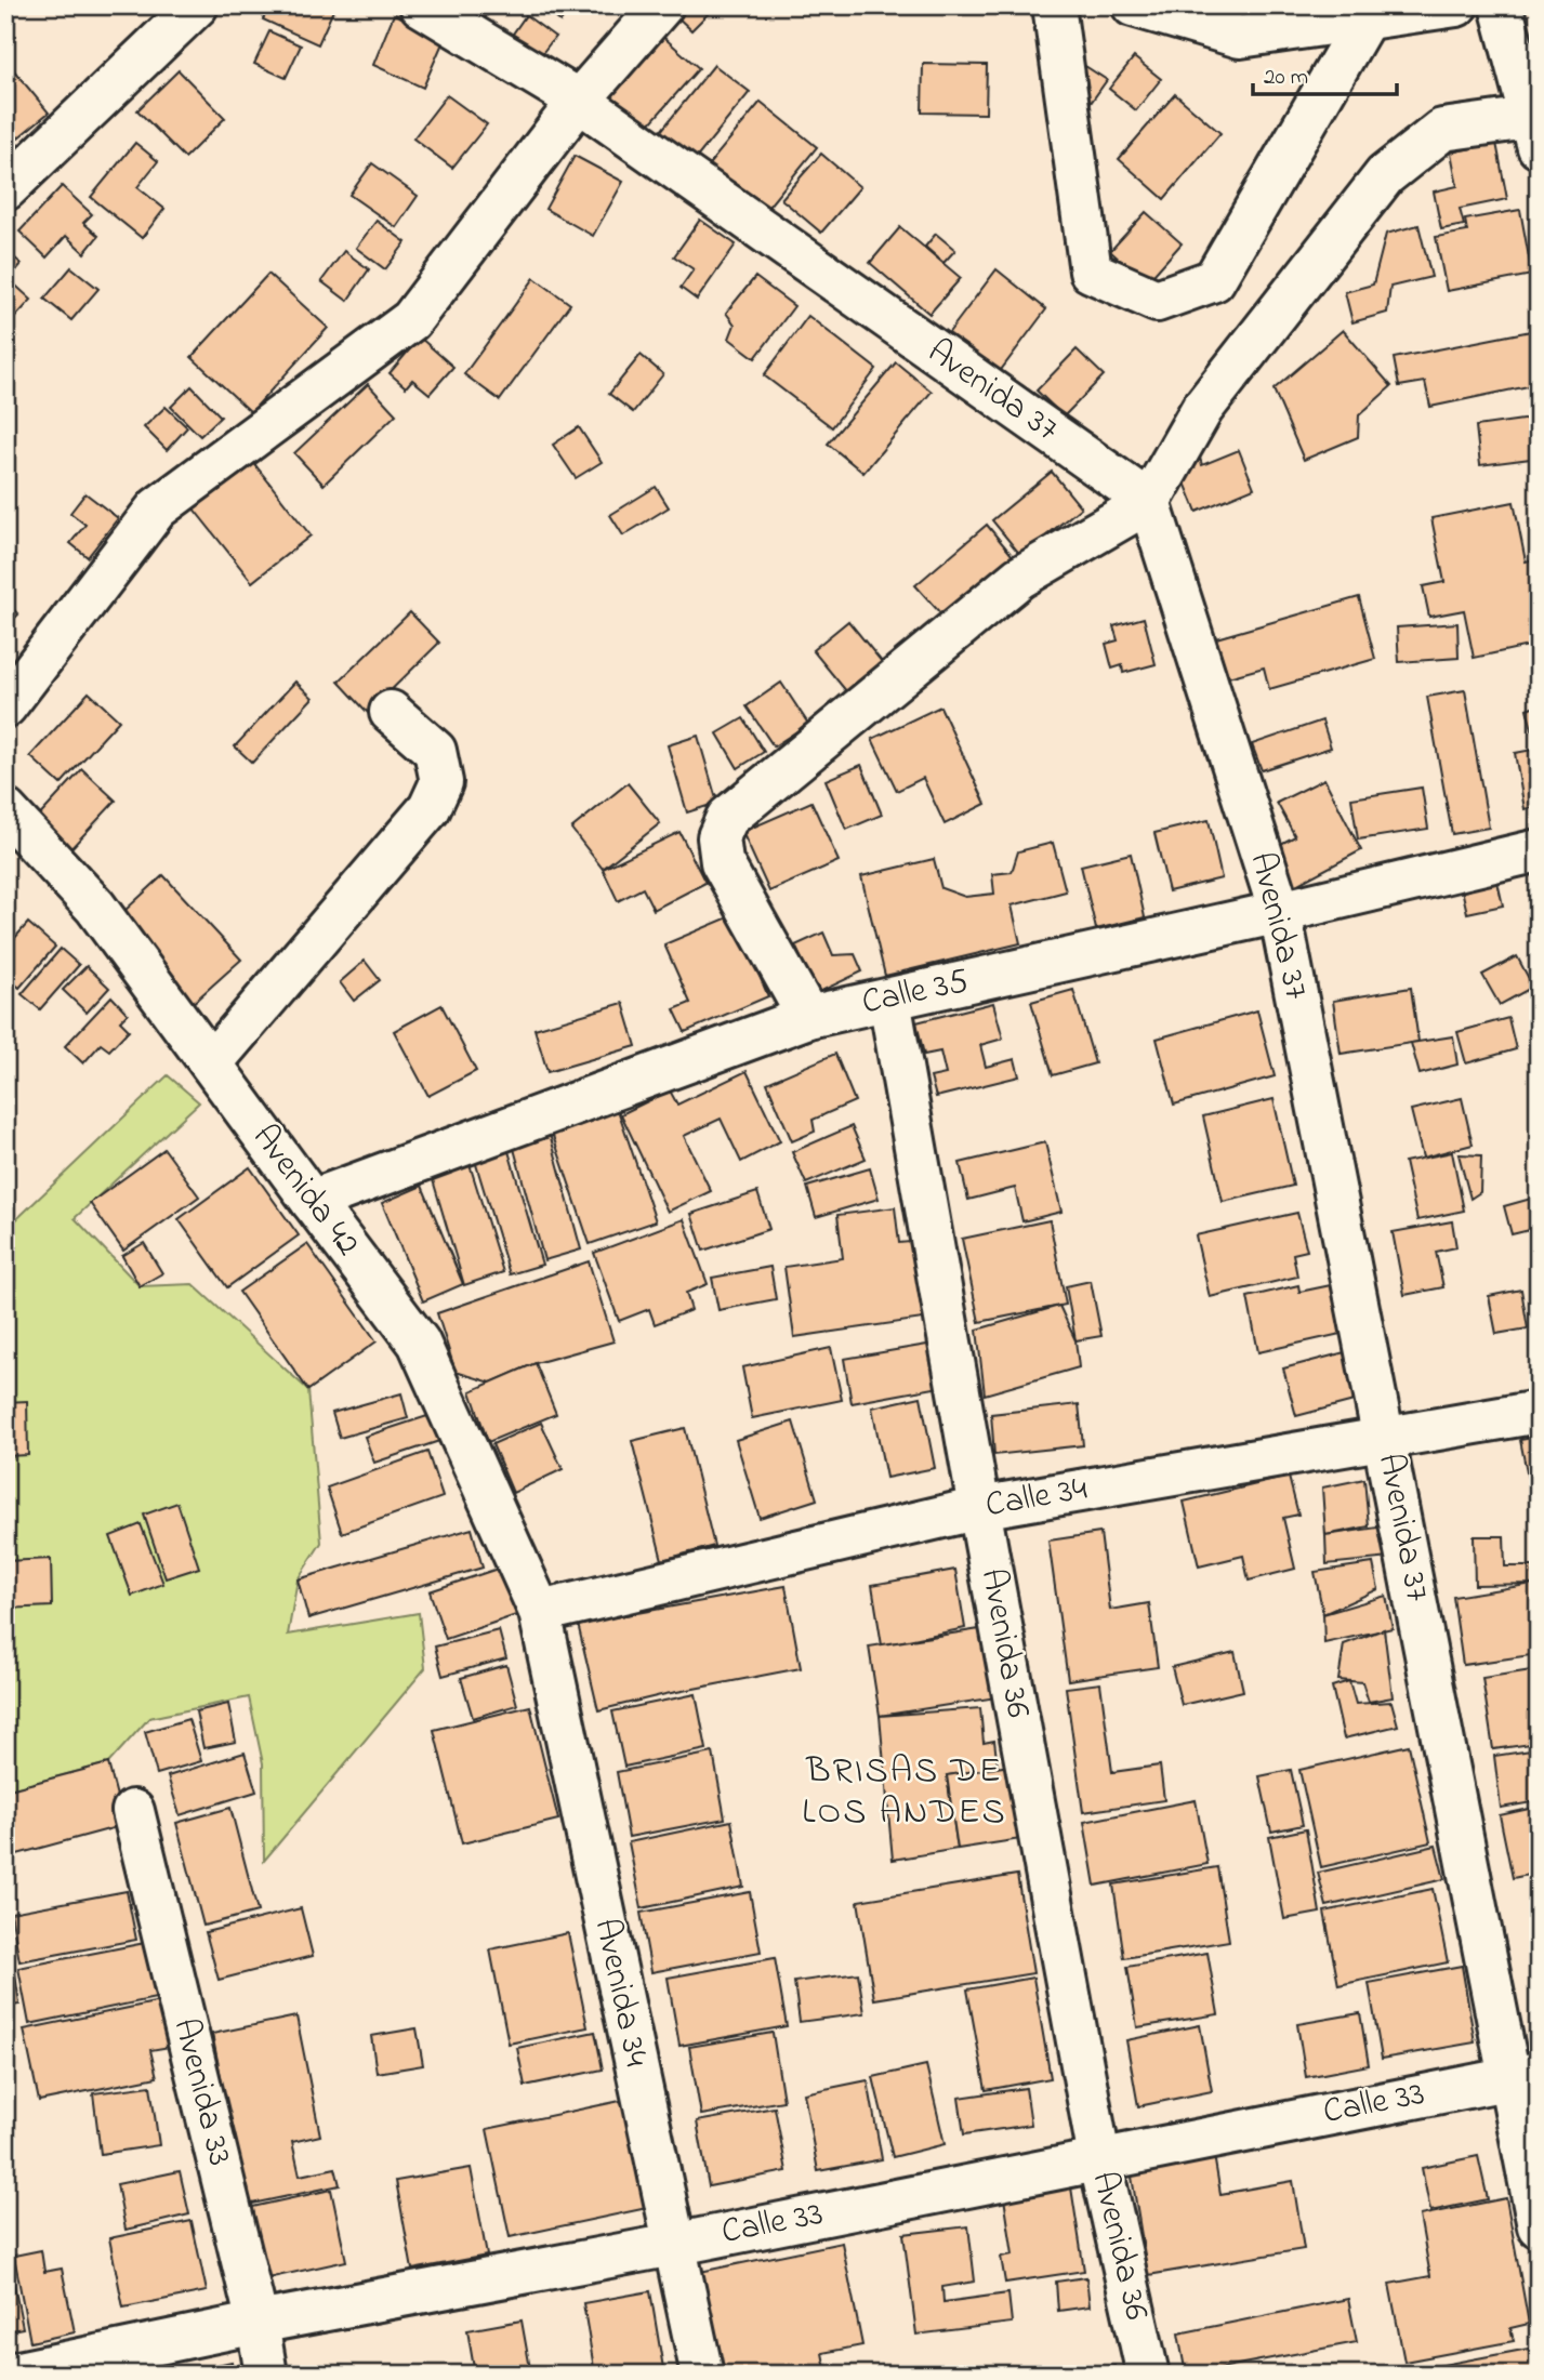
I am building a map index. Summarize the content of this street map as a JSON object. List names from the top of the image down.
{
  "streets": {
    "street": [
      "Avenida 37",
      "Calle 35",
      "Avenida 42",
      "Calle 34",
      "Avenida 36",
      "Avenida 34",
      "Avenida 33",
      "Calle 33"
    ]
  },
  "crossings": [
    ["Avenida 37", "Calle 35"],
    ["Avenida 37", "Calle 34"],
    ["Avenida 37", "Calle 33"],
    ["Calle 35", "Avenida 42"],
    ["Calle 35", "Avenida 36"],
    ["Avenida 42", "Calle 34"],
    ["Avenida 42", "Avenida 34"],
    ["Calle 34", "Avenida 36"],
    ["Calle 34", "Avenida 34"],
    ["Avenida 36", "Calle 33"],
    ["Avenida 34", "Calle 33"],
    ["Avenida 33", "Calle 33"]
  ],
  "districts": ["BRISAS DE LOS ANDES"],
  "scale_bar": "20 m"
}
